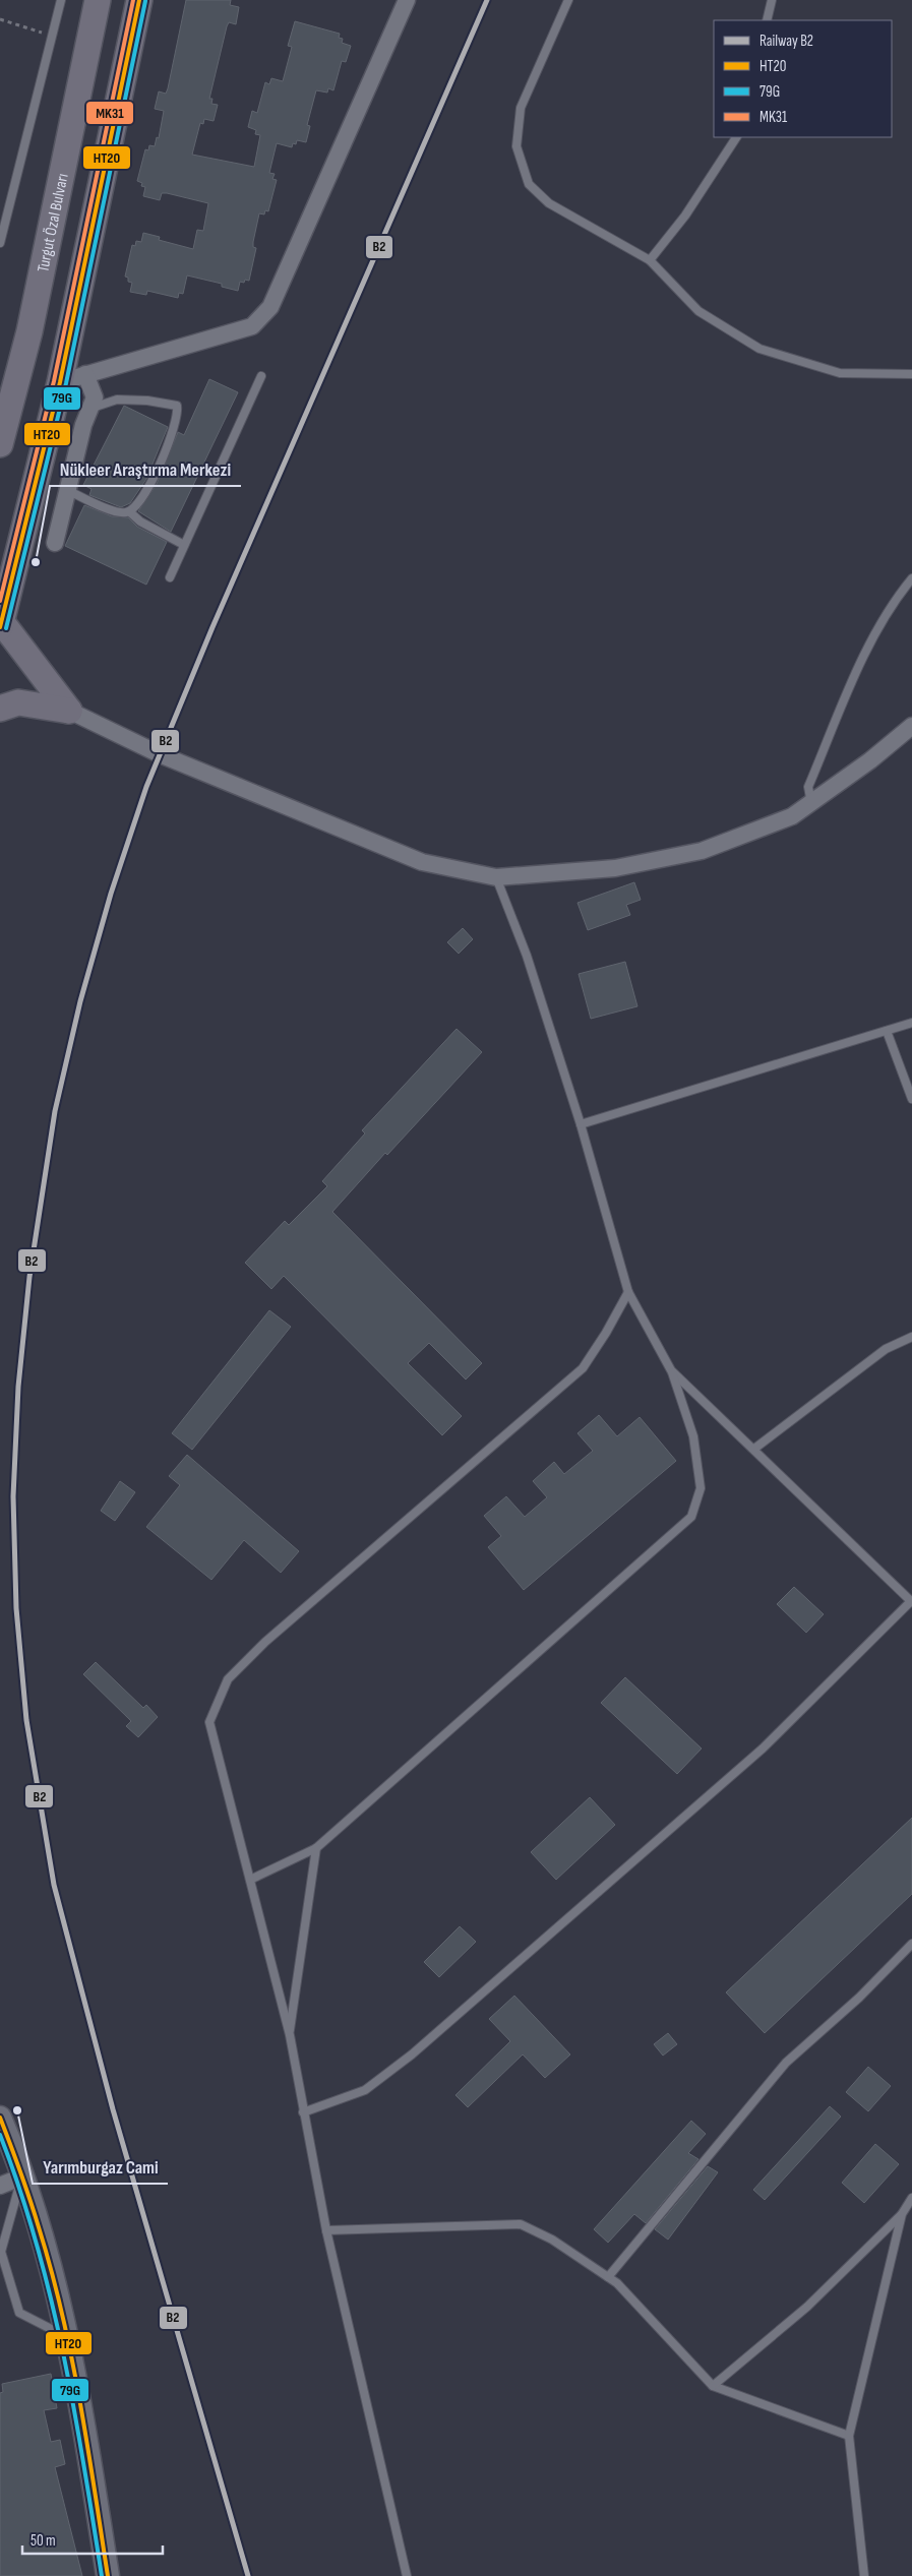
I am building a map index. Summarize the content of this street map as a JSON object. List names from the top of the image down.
{
  "streets": {
    "main road": ["Turgut Özal Bulvarı"]
  },
  "places": ["Nükleer Araştırma Merkezi", "Yarımburgaz Cami"],
  "lines": [
    "rail line B2",
    "transit line HT20",
    "transit line MK31",
    "transit line 79G"
  ],
  "legend": [
    "Railway B2",
    "HT20",
    "79G",
    "MK31"
  ],
  "scale_bar": "50 m"
}
